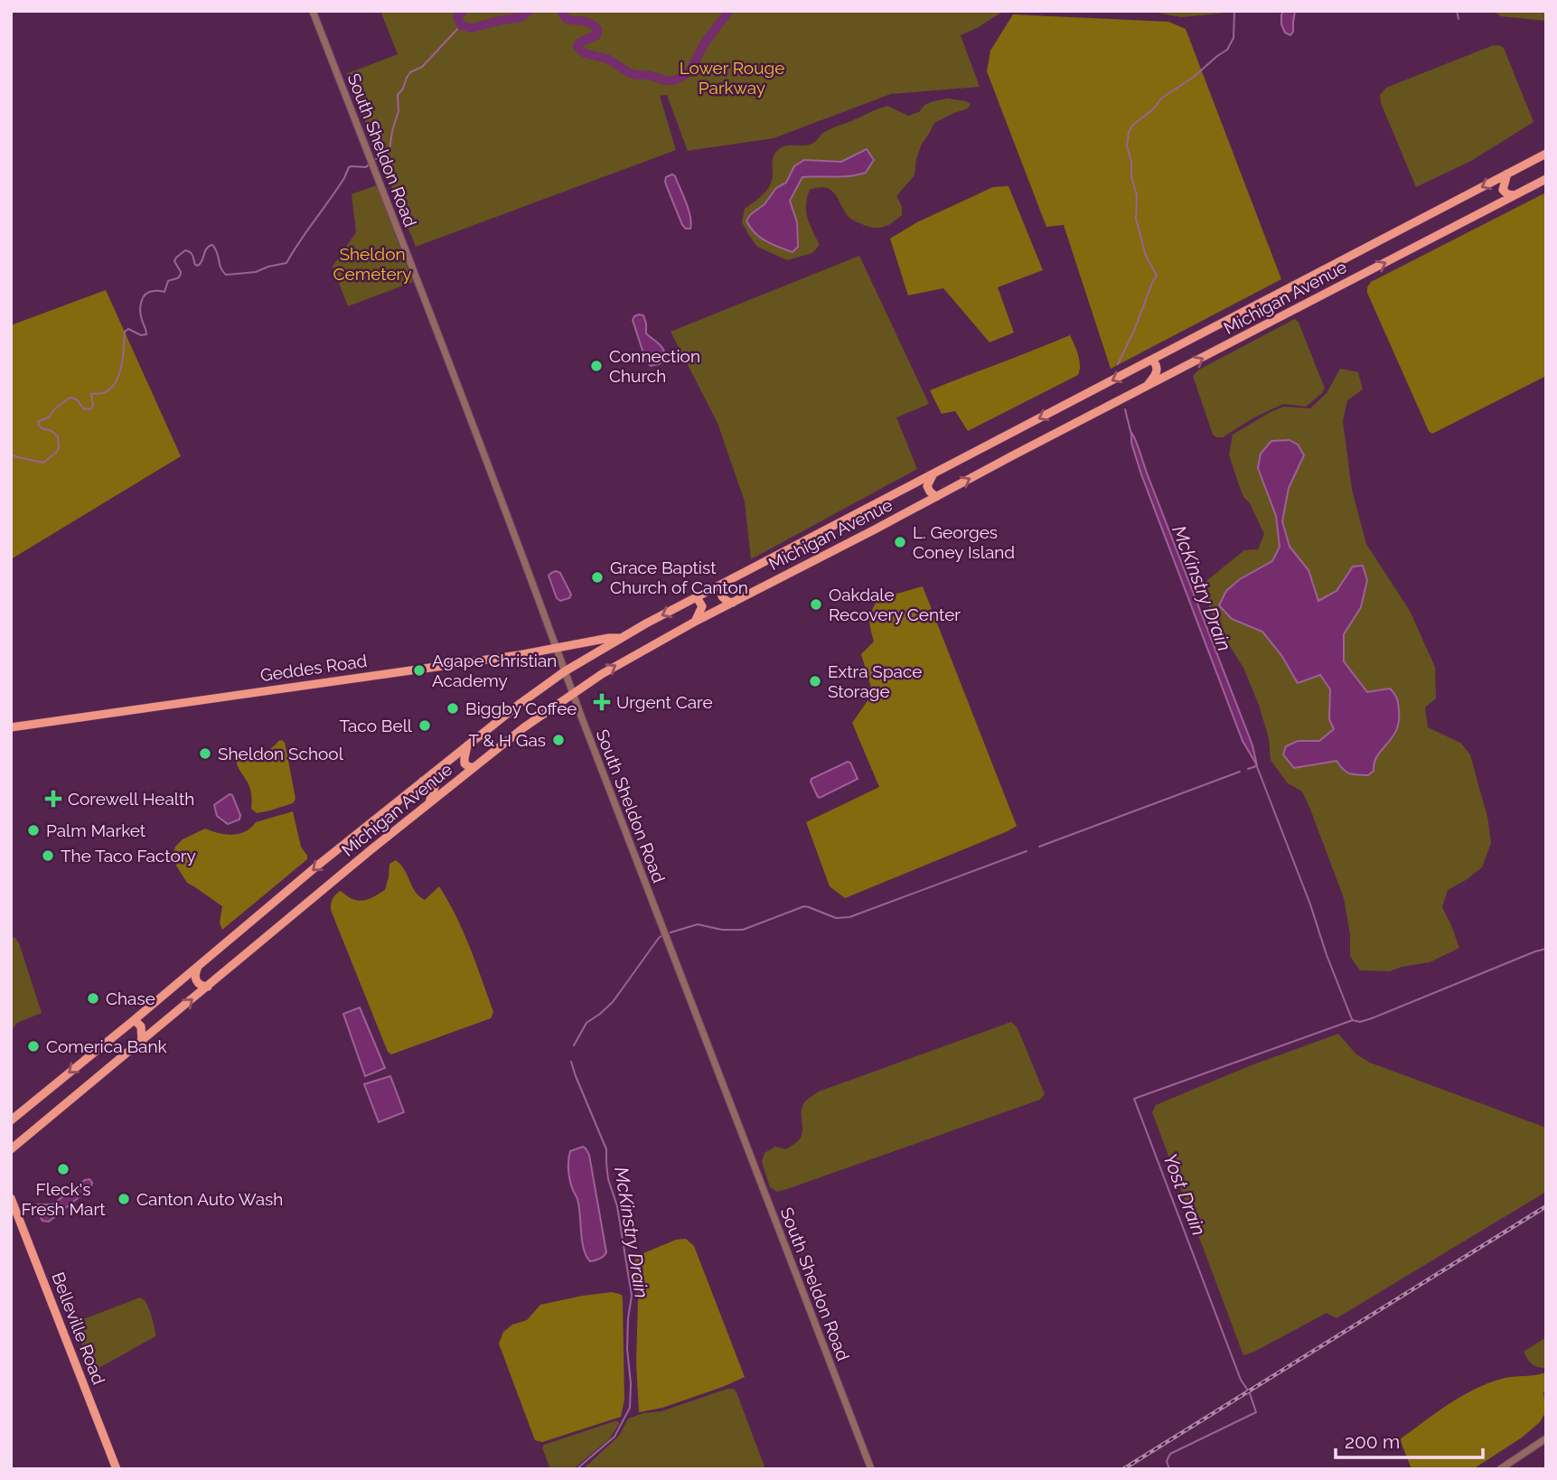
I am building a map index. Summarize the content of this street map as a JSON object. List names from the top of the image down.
{
  "streets": {
    "main road": ["Michigan Avenue", "Geddes Road", "Belleville Road"],
    "street": ["South Sheldon Road"]
  },
  "crossings": [
    ["South Sheldon Road", "Michigan Avenue"],
    ["South Sheldon Road", "Geddes Road"],
    ["Michigan Avenue", "Geddes Road"]
  ],
  "water": ["McKinstry Drain", "Yost Drain"],
  "parks": ["Lower Rouge Parkway", "Sheldon Cemetery"],
  "places": {
    "other": [
      "Connection Church",
      "L. Georges Coney Island",
      "Grace Baptist Church of Canton",
      "Oakdale Recovery Center",
      "Agape Christian Academy",
      "Extra Space Storage",
      "Biggby Coffee",
      "Taco Bell",
      "T & H Gas",
      "Sheldon School",
      "Palm Market",
      "The Taco Factory",
      "Chase",
      "Comerica Bank",
      "Fleck's Fresh Mart",
      "Canton Auto Wash"
    ],
    "health": ["Urgent Care", "Corewell Health"]
  },
  "scale_bar": "200 m"
}
